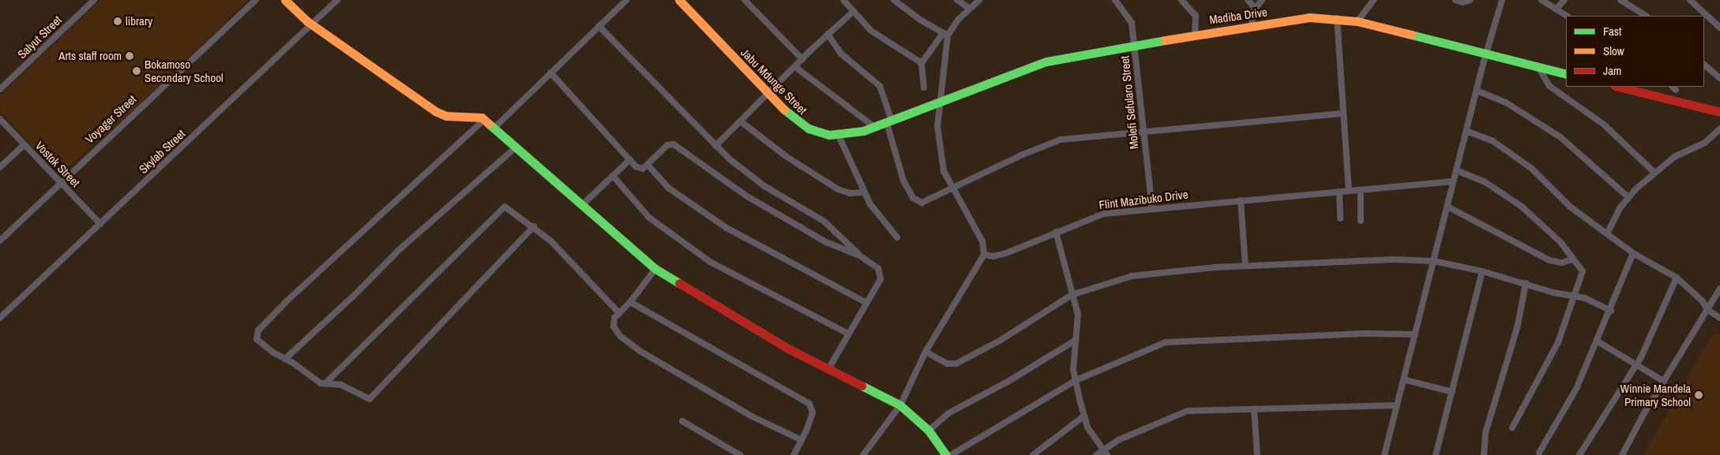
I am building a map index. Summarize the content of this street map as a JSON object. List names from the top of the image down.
{
  "streets": {
    "street": [
      "Madiba Drive",
      "Salyut Street",
      "Jabu Mdunge Street",
      "Molefi Sefularo Street",
      "Voyager Street",
      "Skylab Street",
      "Vostok Street",
      "Flint Mazibuko Drive"
    ]
  },
  "crossings": [
    ["Madiba Drive", "Jabu Mdunge Street"],
    ["Madiba Drive", "Molefi Sefularo Street"],
    ["Molefi Sefularo Street", "Flint Mazibuko Drive"],
    ["Voyager Street", "Vostok Street"],
    ["Skylab Street", "Vostok Street"]
  ],
  "places": [
    "library",
    "Arts staff room",
    "Bokamoso Secondary School",
    "Winnie Mandela Primary School"
  ],
  "legend": ["Fast", "Slow", "Jam"]
}
